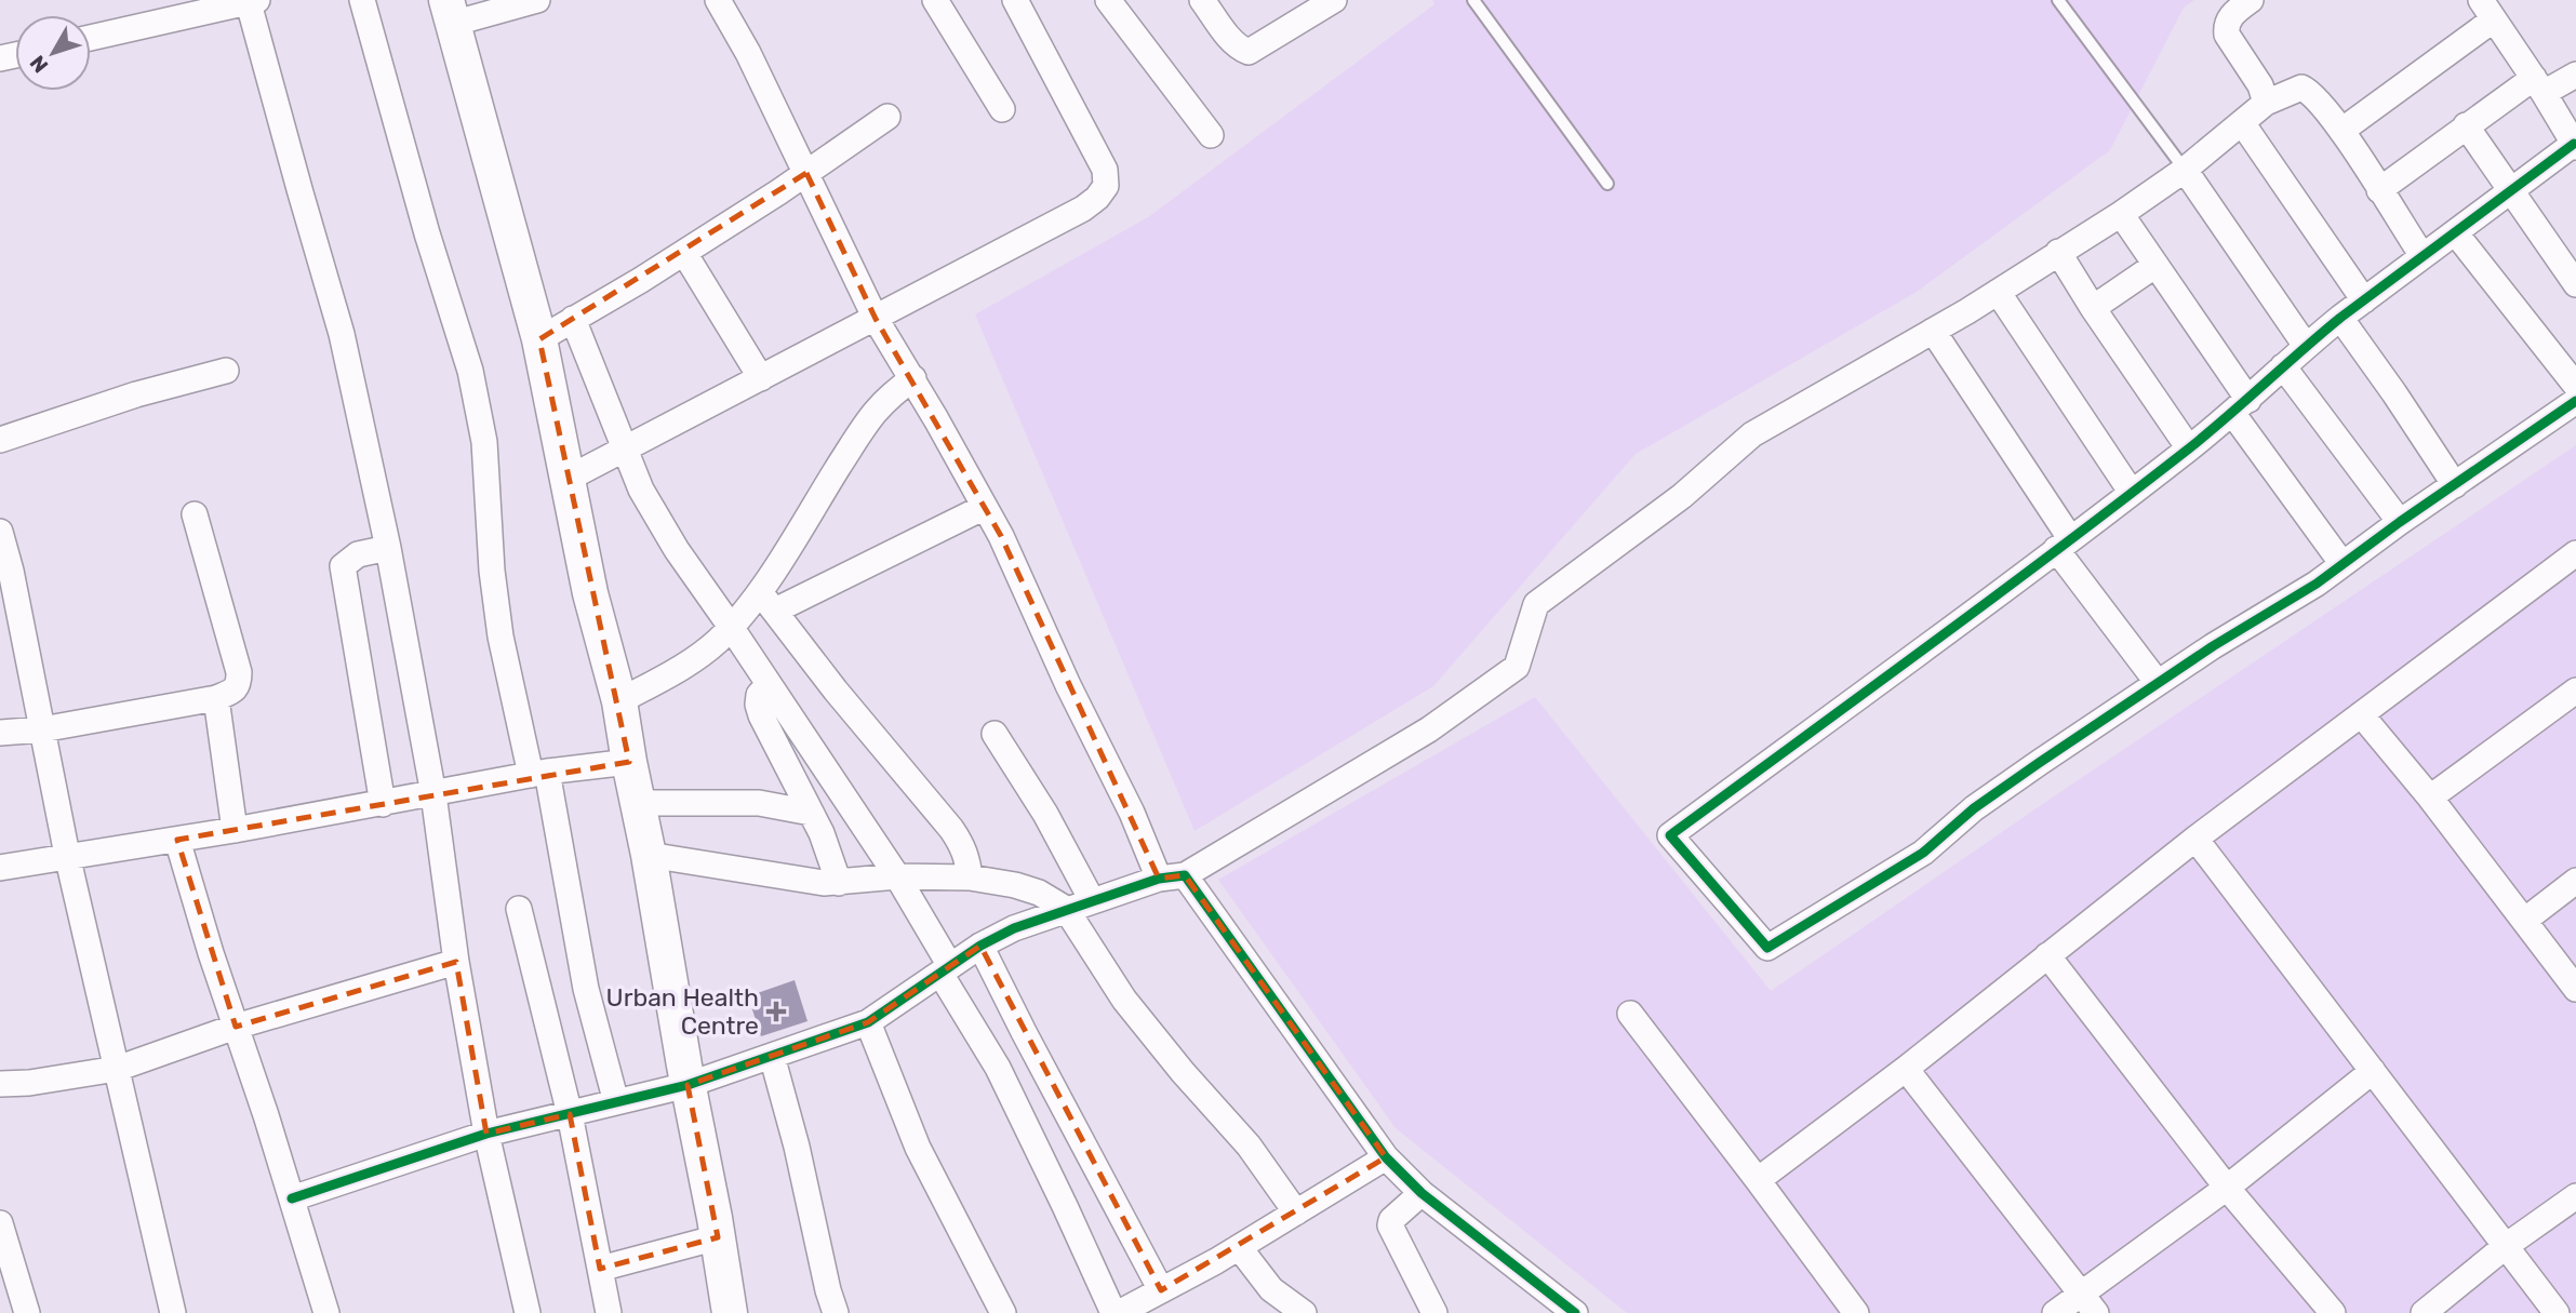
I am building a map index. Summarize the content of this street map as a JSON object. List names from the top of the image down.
{
  "places": {
    "health": ["Urban Health Centre"]
  },
  "north": "bottom left"
}
